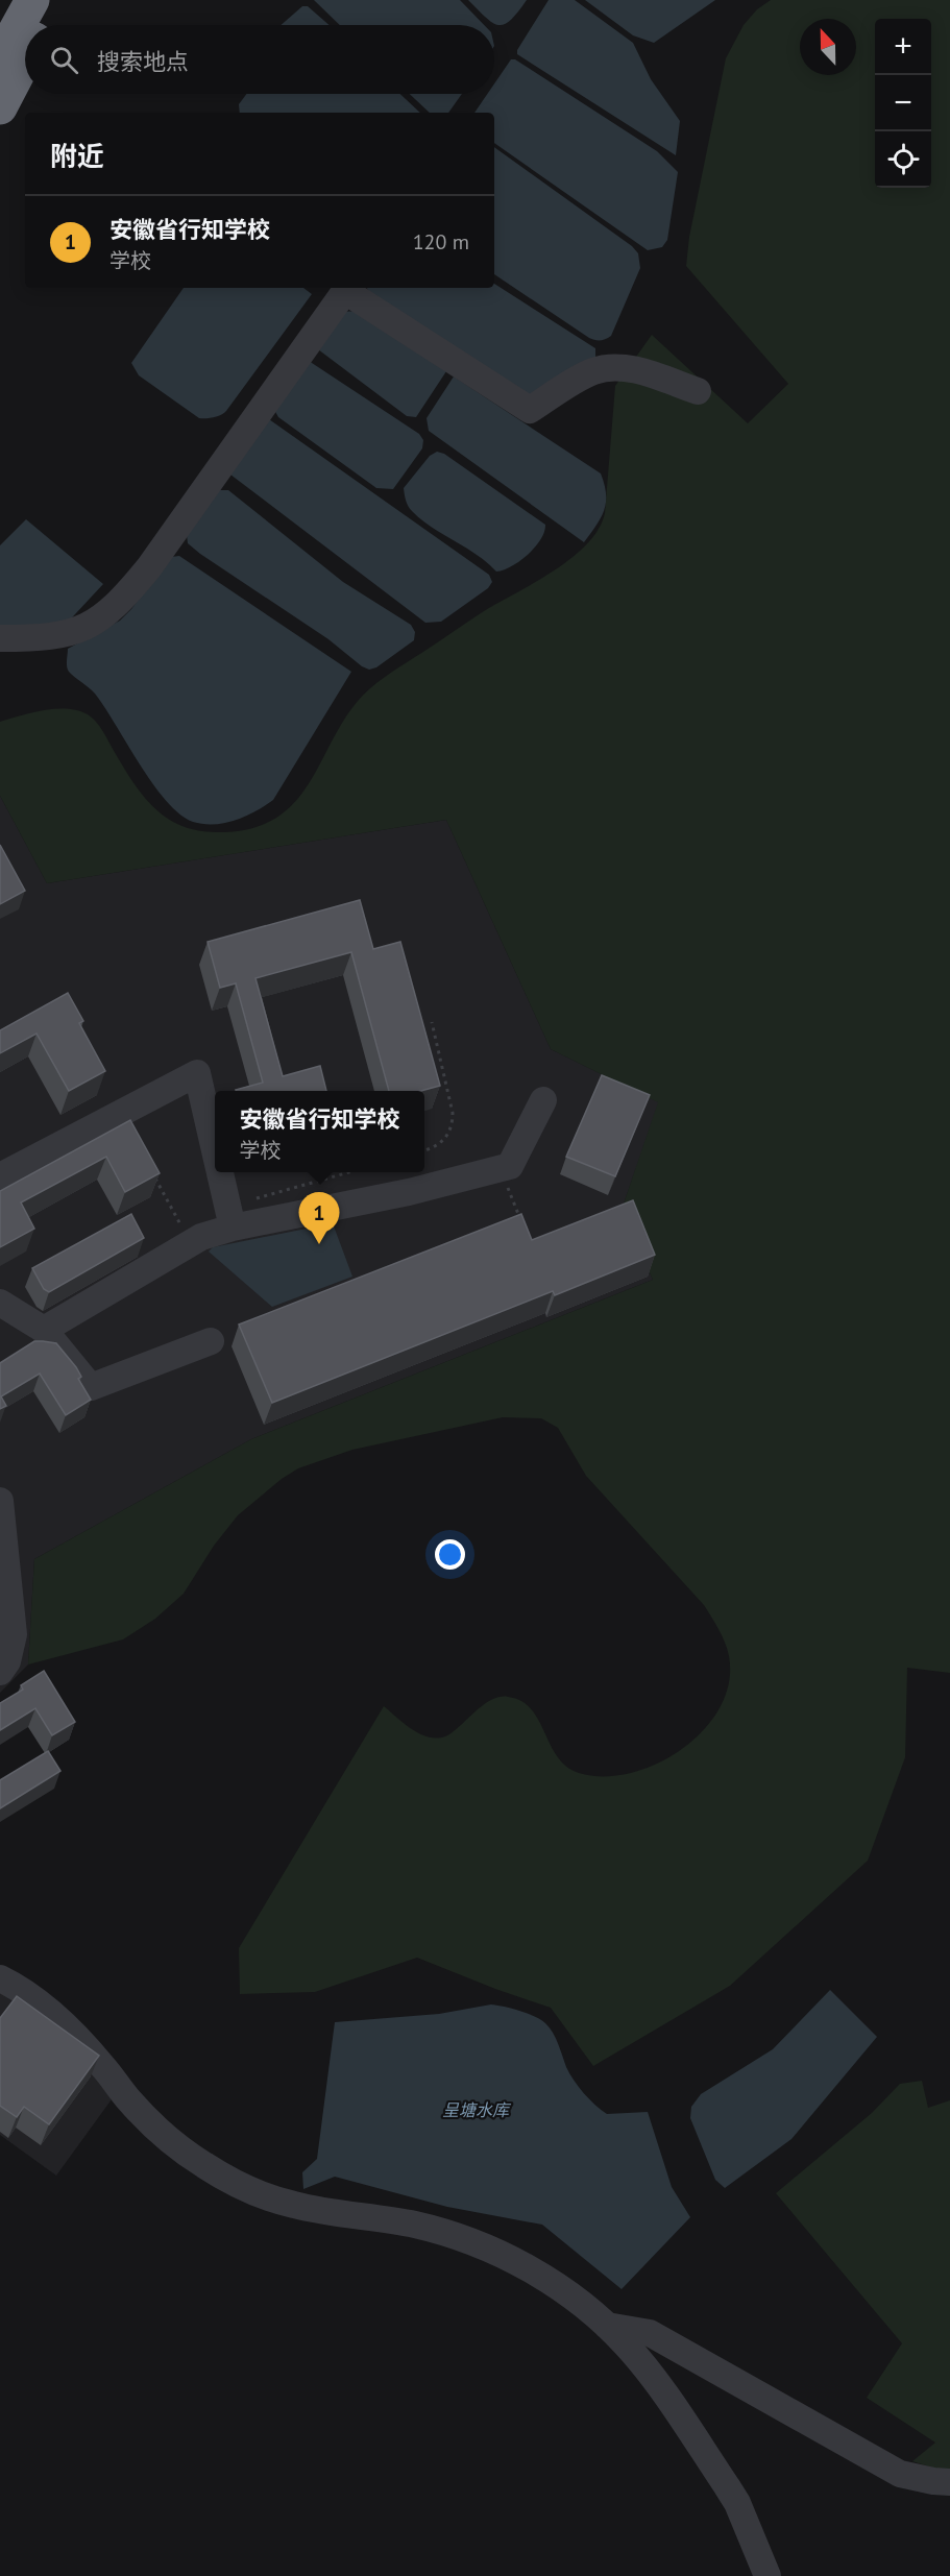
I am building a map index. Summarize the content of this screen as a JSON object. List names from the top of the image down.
{
  "water": ["呈塘水库"],
  "north": "top",
  "page": {
    "map_buttons": ["+", "−"],
    "search": "搜索地点",
    "heading": "附近",
    "list": [
      {
        "mark": "1",
        "name": "安徽省行知学校",
        "note": "学校",
        "value": "120 m"
      }
    ],
    "popup": ["安徽省行知学校", "学校"],
    "pins": "1"
  }
}
